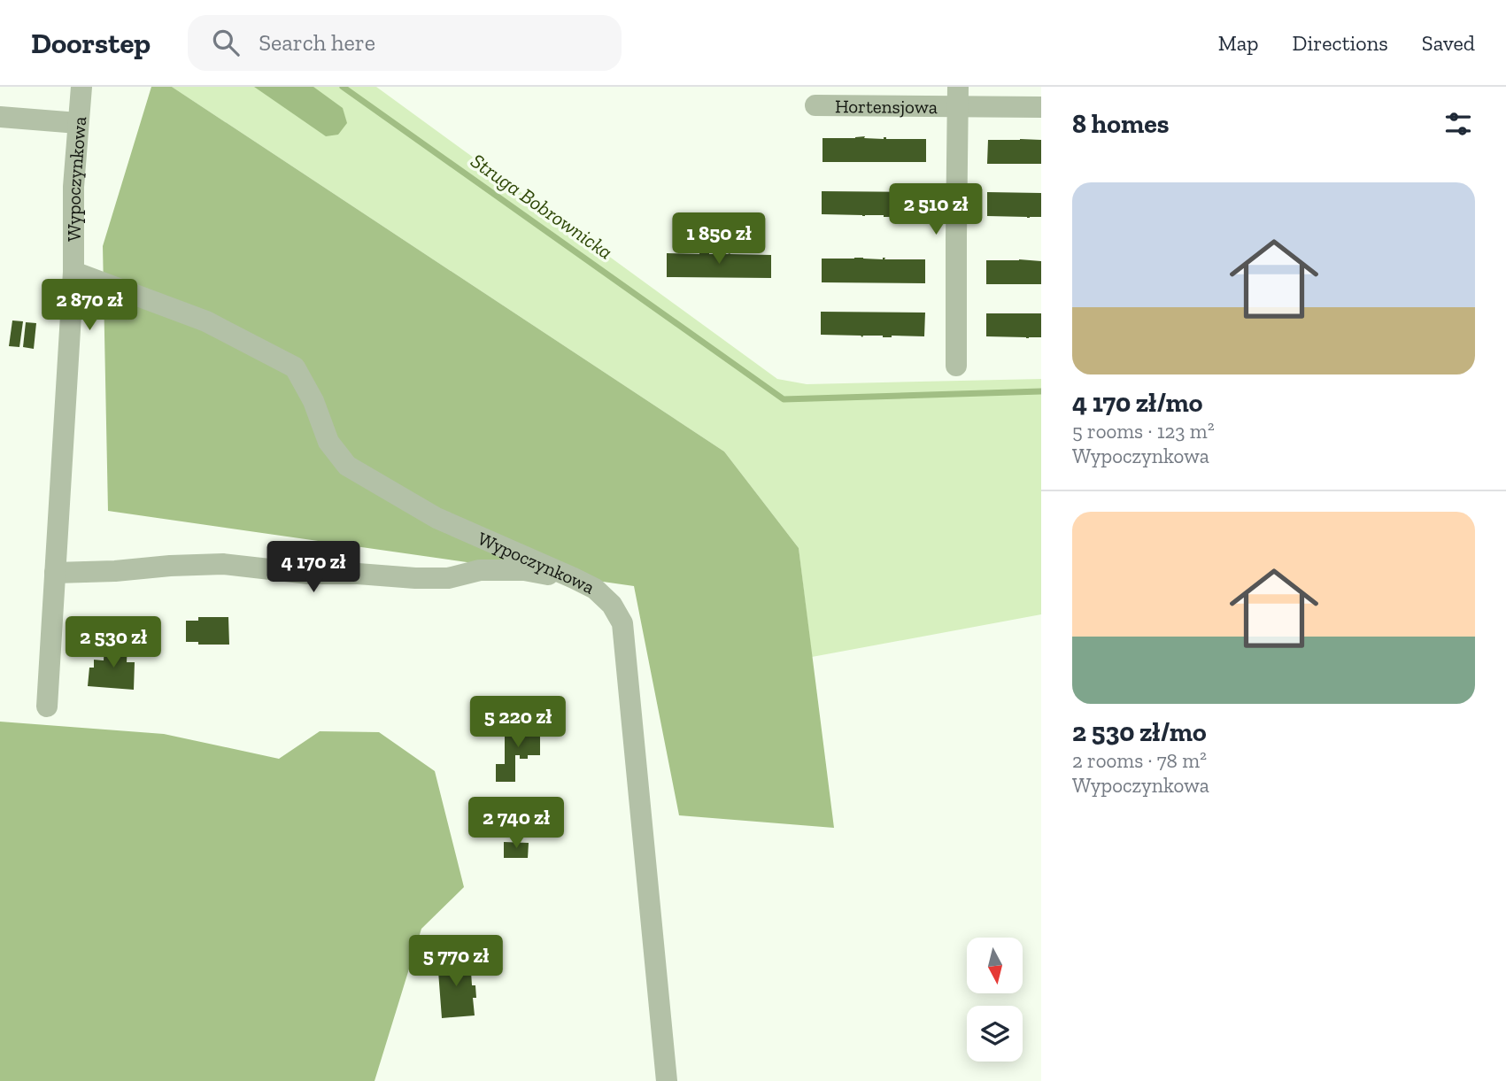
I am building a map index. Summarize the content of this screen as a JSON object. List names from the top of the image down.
{
  "streets": {
    "street": ["Hortensjowa", "Wypoczynkowa"]
  },
  "water": ["Struga Bobrownicka"],
  "north": "bottom",
  "page": {
    "header": "Doorstep",
    "search": "Search here",
    "nav": ["Map", "Directions", "Saved"],
    "heading": "8 homes",
    "list": [
      {
        "name": "4 170 zł/mo",
        "note": "5 rooms · 123 m² · Wypoczynkowa"
      },
      {
        "name": "2 530 zł/mo",
        "note": "2 rooms · 78 m² · Wypoczynkowa"
      }
    ],
    "price": [
      "2 510 zł",
      "1 850 zł",
      "2 870 zł",
      "4 170 zł",
      "2 530 zł",
      "5 220 zł",
      "2 740 zł",
      "5 770 zł"
    ]
  }
}
